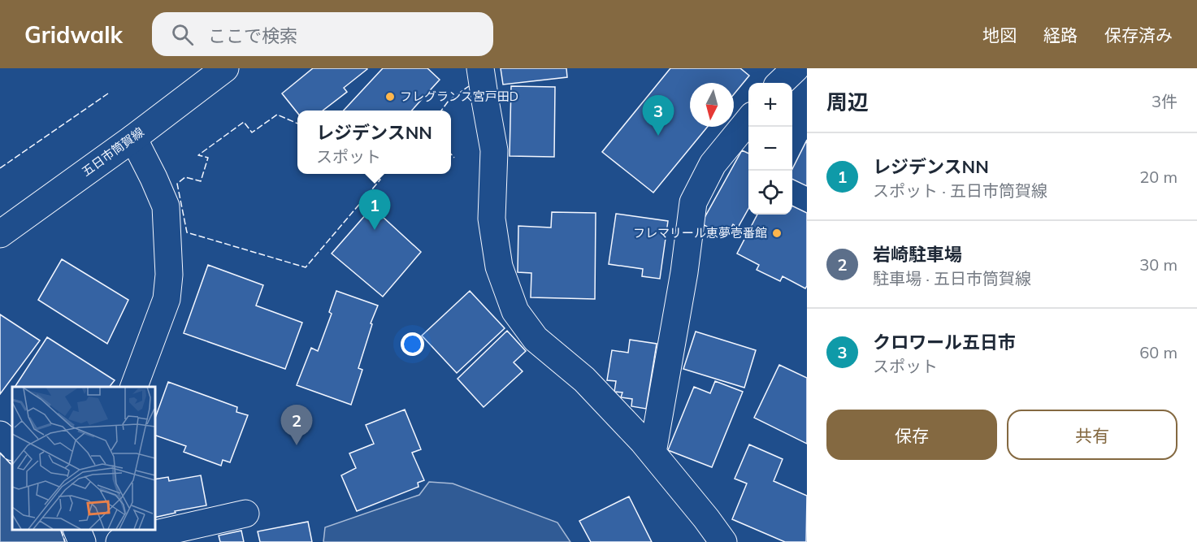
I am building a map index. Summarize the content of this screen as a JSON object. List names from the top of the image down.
{
  "streets": {
    "street": ["五日市筒賀線"]
  },
  "places": ["フレグランス宮戸田D", "フレマリール恵夢壱番館"],
  "north": "bottom",
  "page": {
    "header": "Gridwalk",
    "search": "ここで検索",
    "nav": ["地図", "経路", "保存済み"],
    "heading": ["周辺", "3件"],
    "map_buttons": ["+", "−"],
    "pins": ["3", "1", "2"],
    "popup": ["レジデンスNN", "スポット"],
    "list": [
      {
        "mark": "1",
        "name": "レジデンスNN",
        "note": "スポット · 五日市筒賀線",
        "value": "20 m"
      },
      {
        "mark": "2",
        "name": "岩崎駐車場",
        "note": "駐車場 · 五日市筒賀線",
        "value": "30 m"
      },
      {
        "mark": "3",
        "name": "クロワール五日市",
        "note": "スポット",
        "value": "60 m"
      }
    ],
    "buttons": ["保存", "共有"]
  }
}
